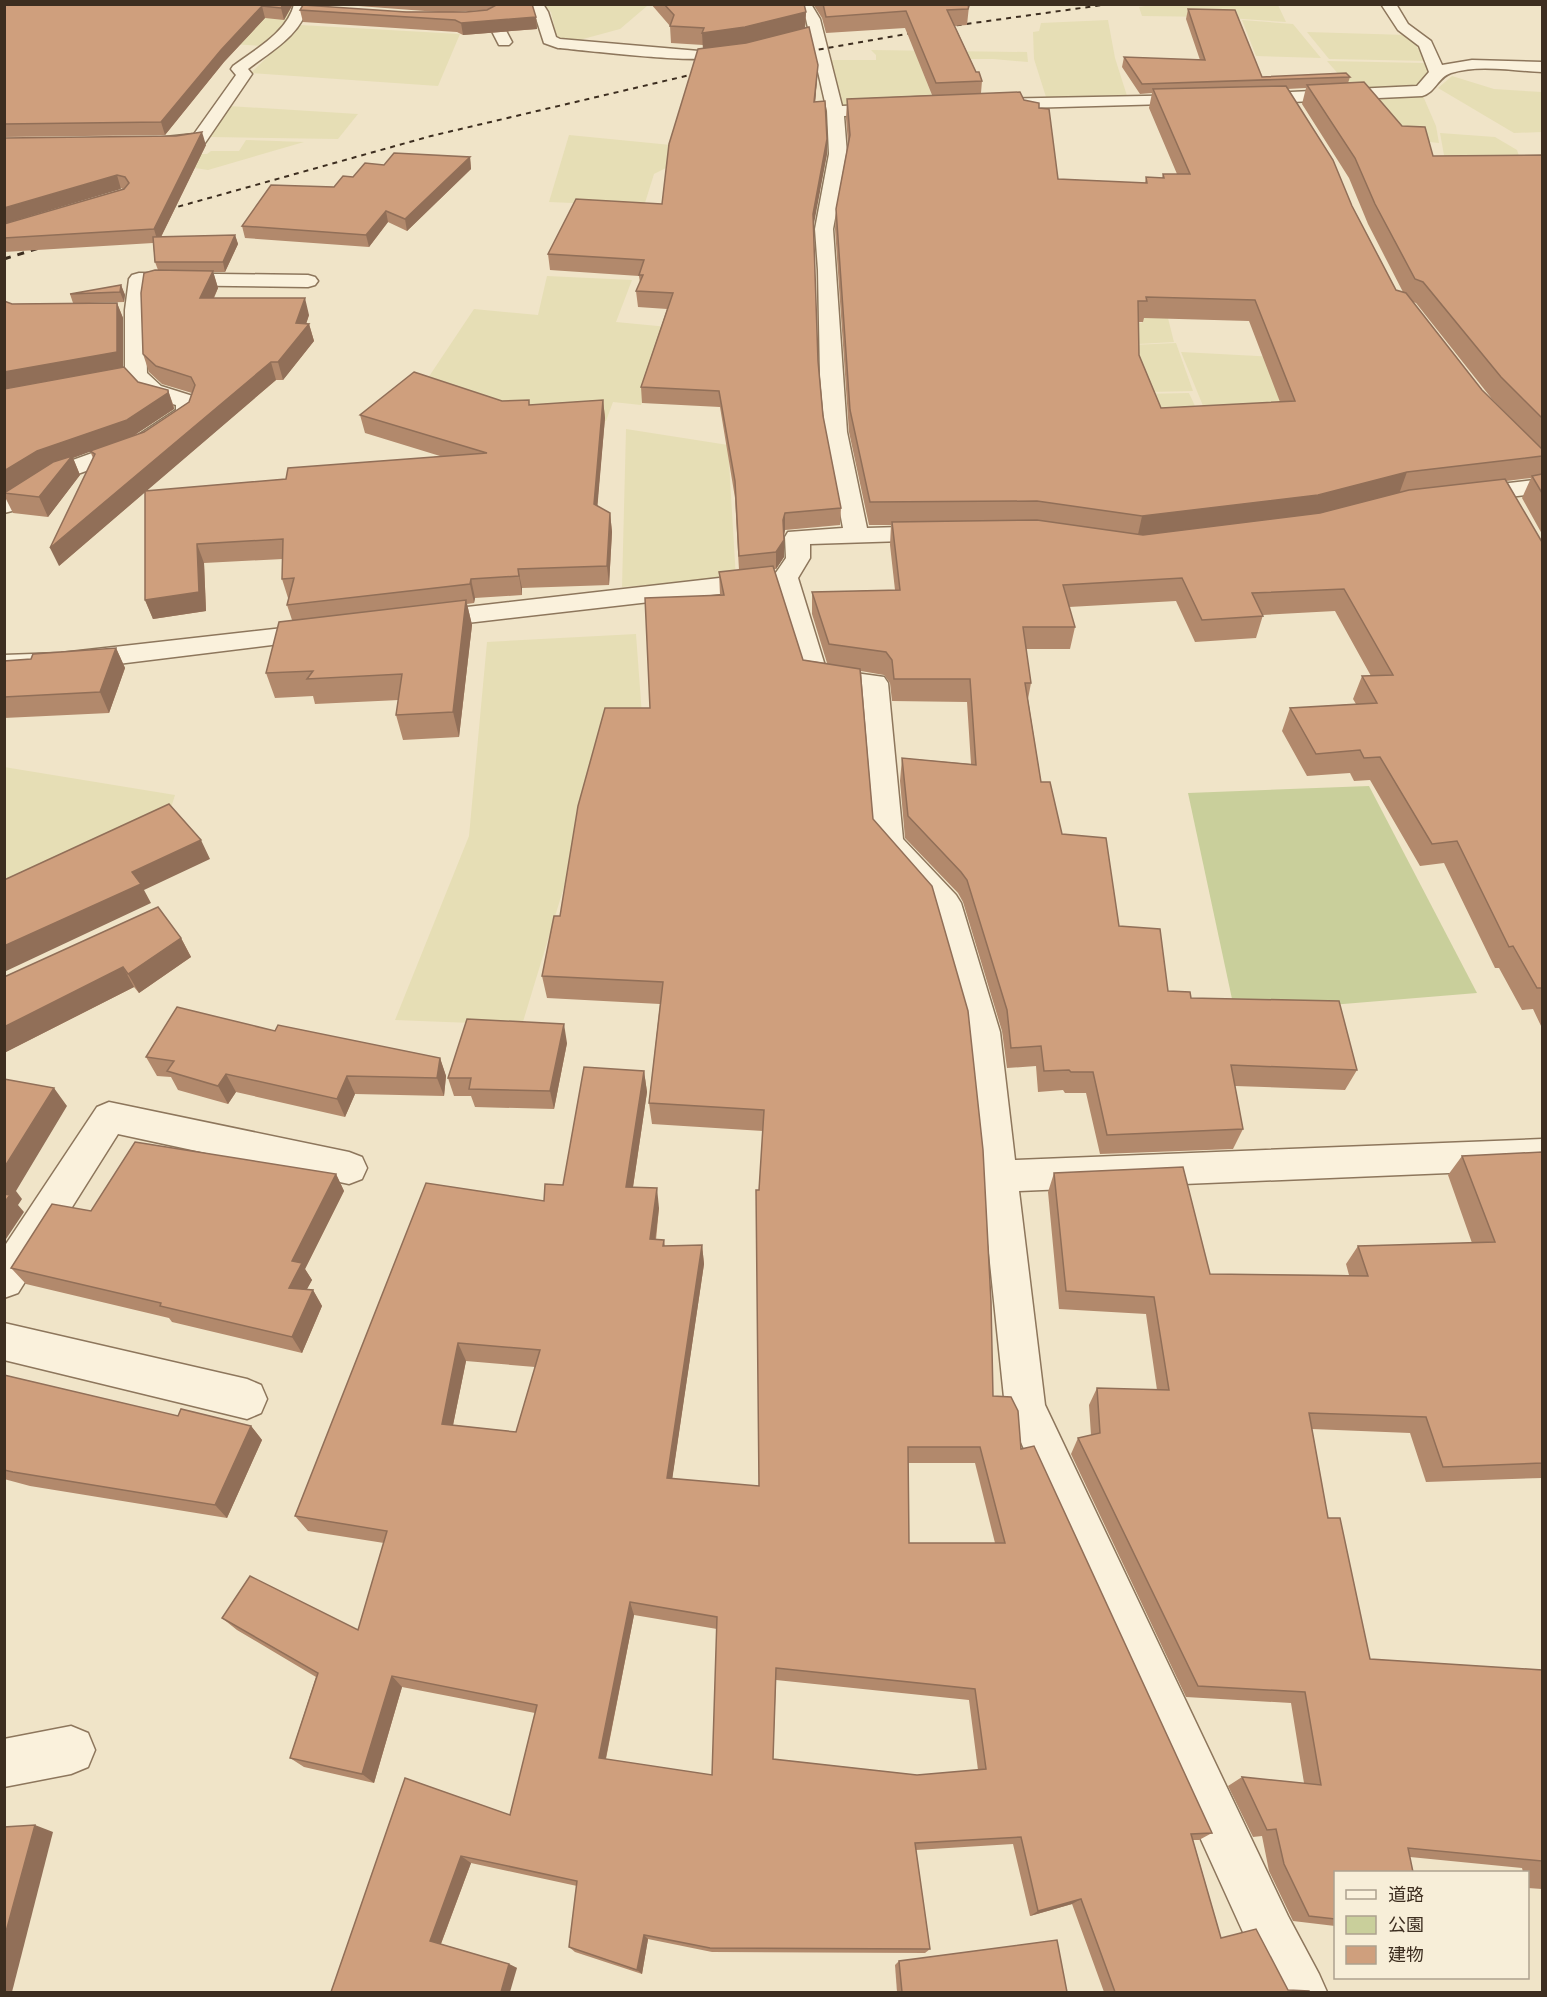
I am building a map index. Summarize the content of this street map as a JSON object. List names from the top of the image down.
{
  "legend": ["道路", "公園", "建物"]
}
